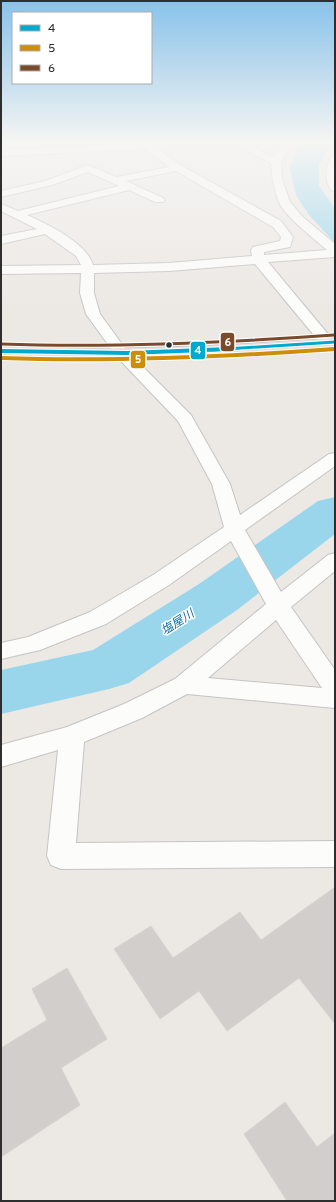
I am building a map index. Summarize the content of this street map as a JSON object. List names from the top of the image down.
{
  "water": ["塩屋川"],
  "lines": ["transit line 6", "transit line 4", "transit line 5"],
  "legend": ["4", "5", "6"]
}
